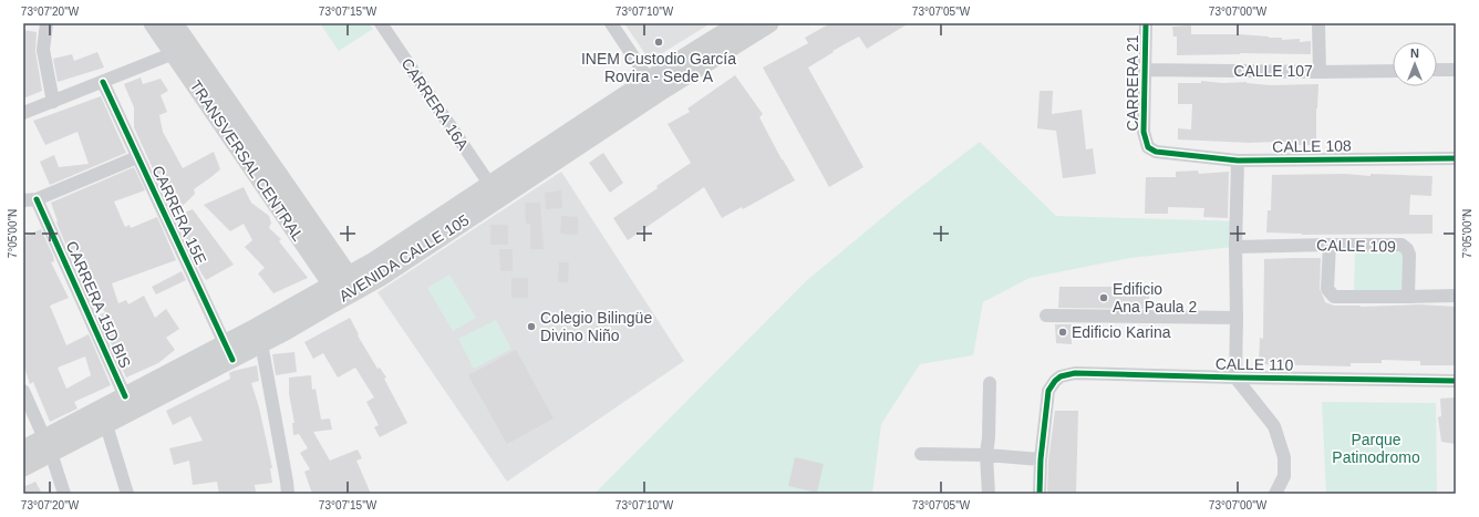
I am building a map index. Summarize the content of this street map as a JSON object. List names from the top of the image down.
{
  "streets": {
    "main road": ["TRANSVERSAL CENTRAL", "AVENIDA CALLE 105"],
    "street": [
      "CALLE 107",
      "CARRERA 21",
      "CARRERA 16A",
      "CALLE 108",
      "CARRERA 15E",
      "CALLE 109",
      "CARRERA 15D BIS",
      "CALLE 110"
    ]
  },
  "crossings": [
    ["CALLE 107", "CARRERA 21"],
    ["CARRERA 21", "CALLE 108"],
    ["CARRERA 16A", "AVENIDA CALLE 105"],
    ["TRANSVERSAL CENTRAL", "AVENIDA CALLE 105"],
    ["CARRERA 15E", "AVENIDA CALLE 105"],
    ["AVENIDA CALLE 105", "CARRERA 15D BIS"]
  ],
  "parks": ["Parque Patinodromo"],
  "places": [
    "INEM Custodio García Rovira - Sede A",
    "Edificio Ana Paula 2",
    "Colegio Bilingüe Divino Niño",
    "Edificio Karina"
  ],
  "north": "top",
  "coordinates": [
    "73°07'20\"W",
    "73°07'15\"W",
    "73°07'10\"W",
    "73°07'05\"W",
    "73°07'00\"W",
    "7°05'00\"N"
  ]
}
